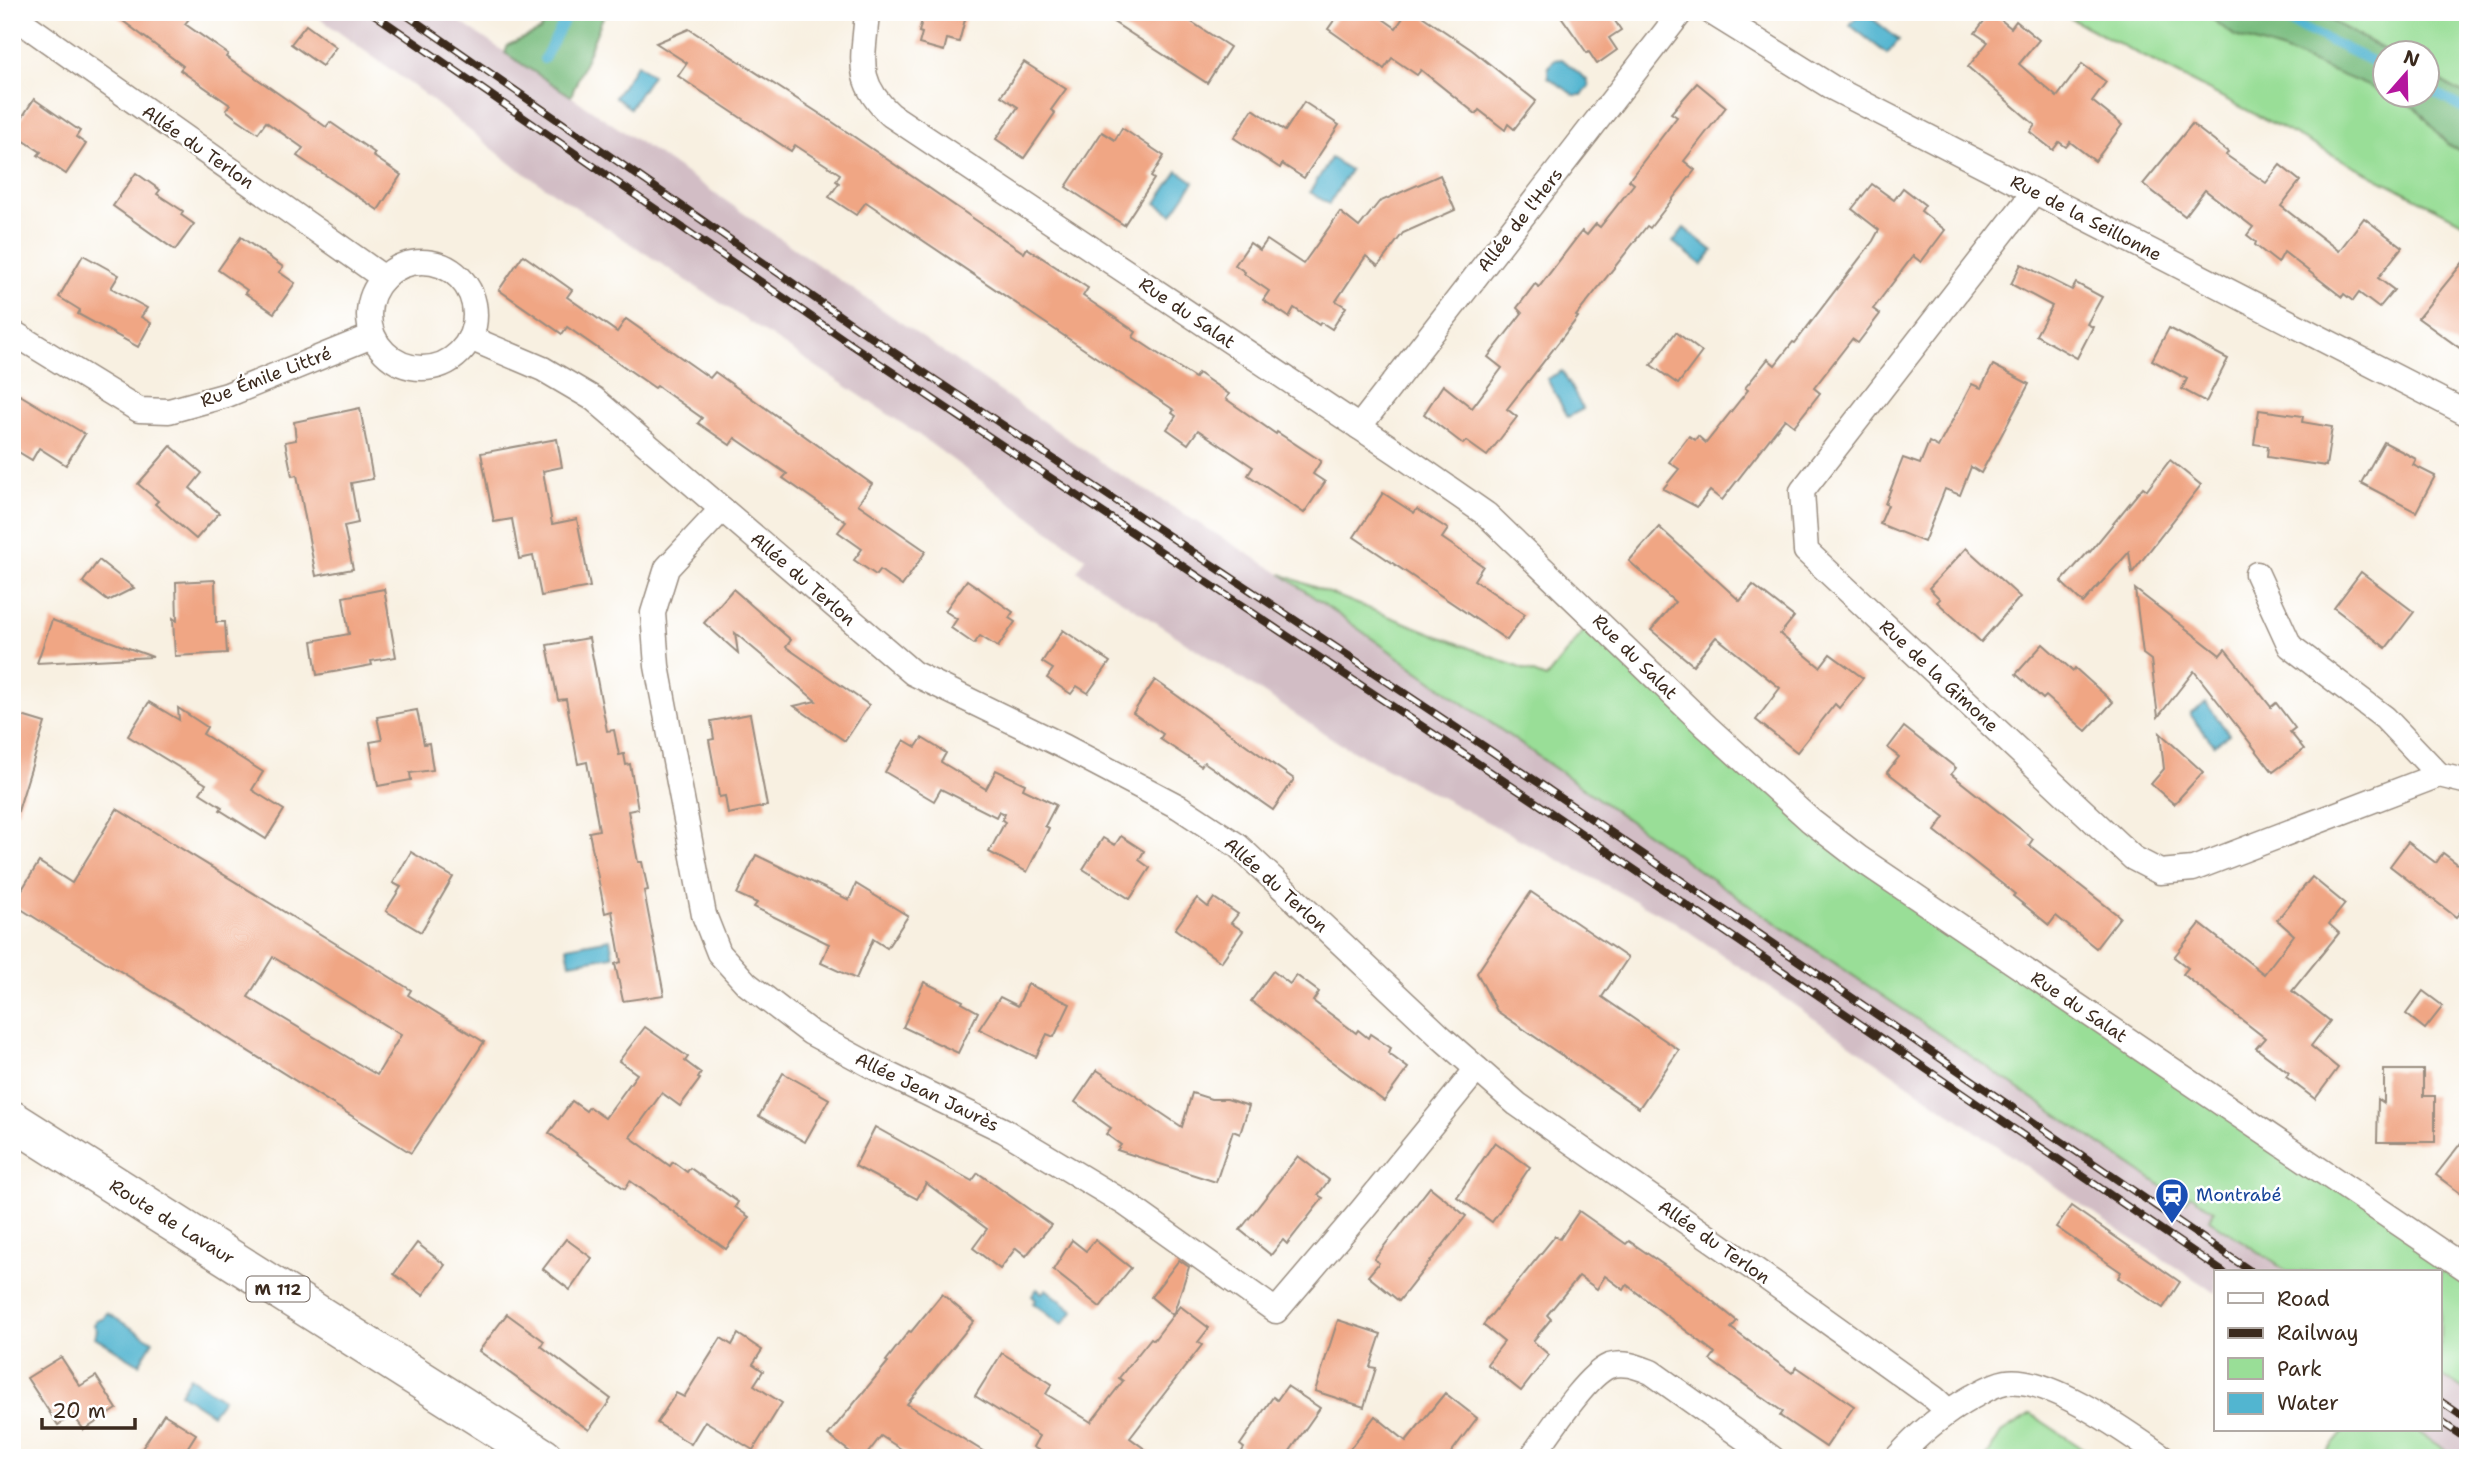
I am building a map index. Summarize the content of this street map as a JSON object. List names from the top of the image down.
{
  "streets": {
    "main road": ["Route de Lavaur", "M 112"],
    "street": [
      "Allée du Terlon",
      "Rue de la Seillonne",
      "Allée de l'Hers",
      "Rue du Salat",
      "Rue Émile Littré",
      "Rue de la Gimone",
      "Allée Jean Jaurès"
    ]
  },
  "crossings": [
    ["Allée du Terlon", "Rue Émile Littré"],
    ["Allée du Terlon", "Allée Jean Jaurès"],
    ["Rue de la Seillonne", "Rue de la Gimone"],
    ["Allée de l'Hers", "Rue du Salat"]
  ],
  "places": {
    "station": ["Montrabé"]
  },
  "legend": [
    "Road",
    "Railway",
    "Park",
    "Water"
  ],
  "scale_bar": "20 m",
  "north": "top"
}
